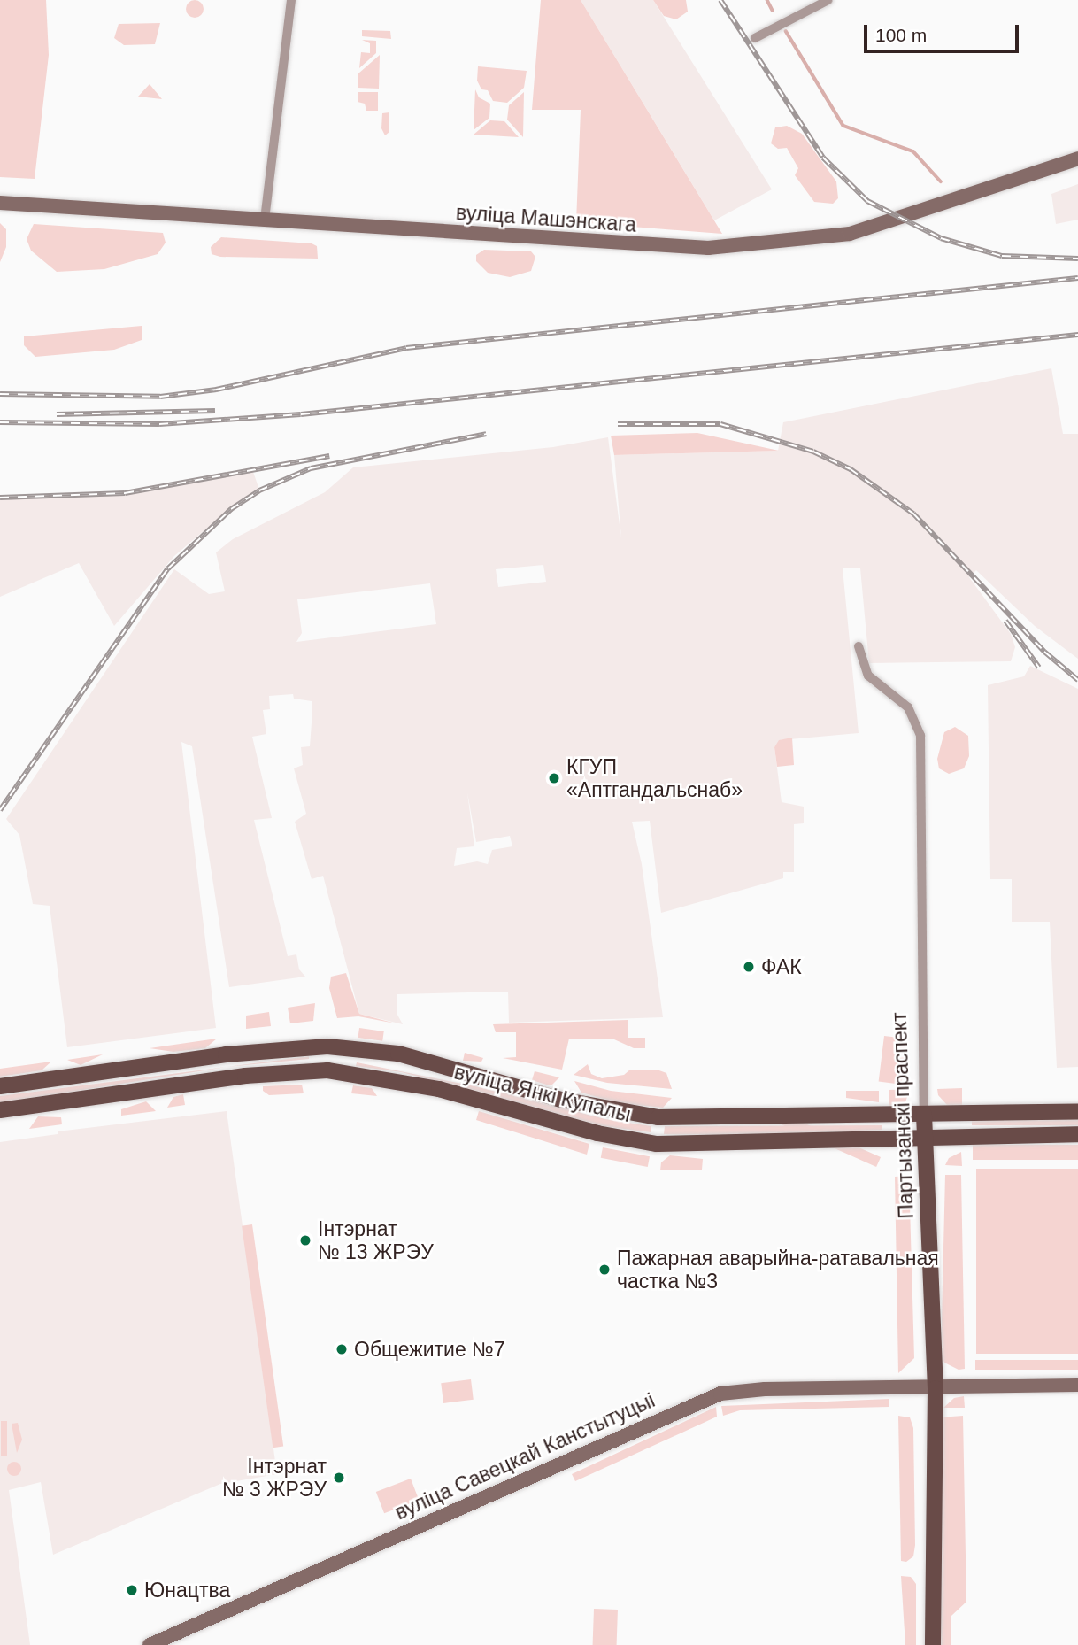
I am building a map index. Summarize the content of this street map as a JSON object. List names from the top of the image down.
{
  "streets": {
    "main road": [
      "вуліца Машэнскага",
      "вуліца Янкі Купалы",
      "Партызанскі праспект",
      "вуліца Савецкай Канстытуцыі"
    ]
  },
  "crossings": [
    ["вуліца Янкі Купалы", "Партызанскі праспект"],
    ["Партызанскі праспект", "вуліца Савецкай Канстытуцыі"]
  ],
  "places": [
    "КГУП «Аптгандальснаб»",
    "ФАК",
    "Інтэрнат № 13 ЖРЭУ",
    "Пажарная аварыйна-ратавальная частка №3",
    "Общежитие №7",
    "Інтэрнат № 3 ЖРЭУ",
    "Юнацтва"
  ],
  "scale_bar": "100 m"
}
